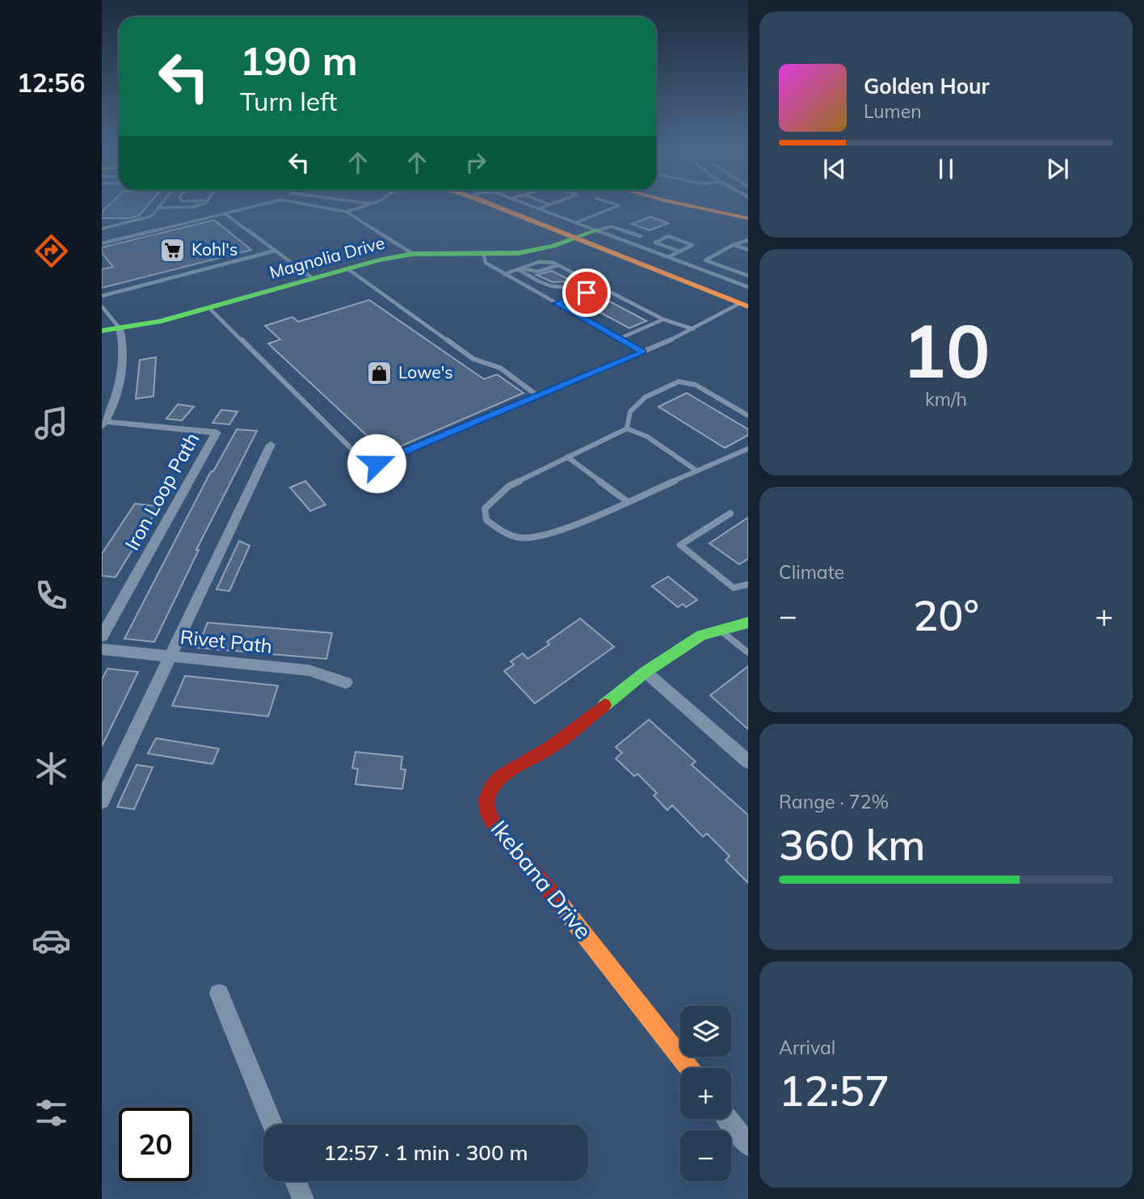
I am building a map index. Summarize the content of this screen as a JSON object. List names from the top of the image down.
{
  "streets": {
    "street": [
      "Magnolia Drive",
      "Iron Loop Path",
      "Rivet Path",
      "Ikebana Drive"
    ]
  },
  "places": {
    "supermarket": ["Kohl's"],
    "shop": ["Lowe's"]
  },
  "page": {
    "tabs": "12:56",
    "turn": ["190 m", "Turn left"],
    "song": ["Golden Hour", "Lumen"],
    "tile": [
      ["10", "km/h"],
      "Climate",
      ["Range · 72%", "360 km"],
      ["Arrival", "12:57"]
    ],
    "heat": ["−", "20°", "+"],
    "map_buttons": ["+", "−"],
    "limit": "20",
    "trip": "12:57 · 1 min · 300 m"
  }
}
